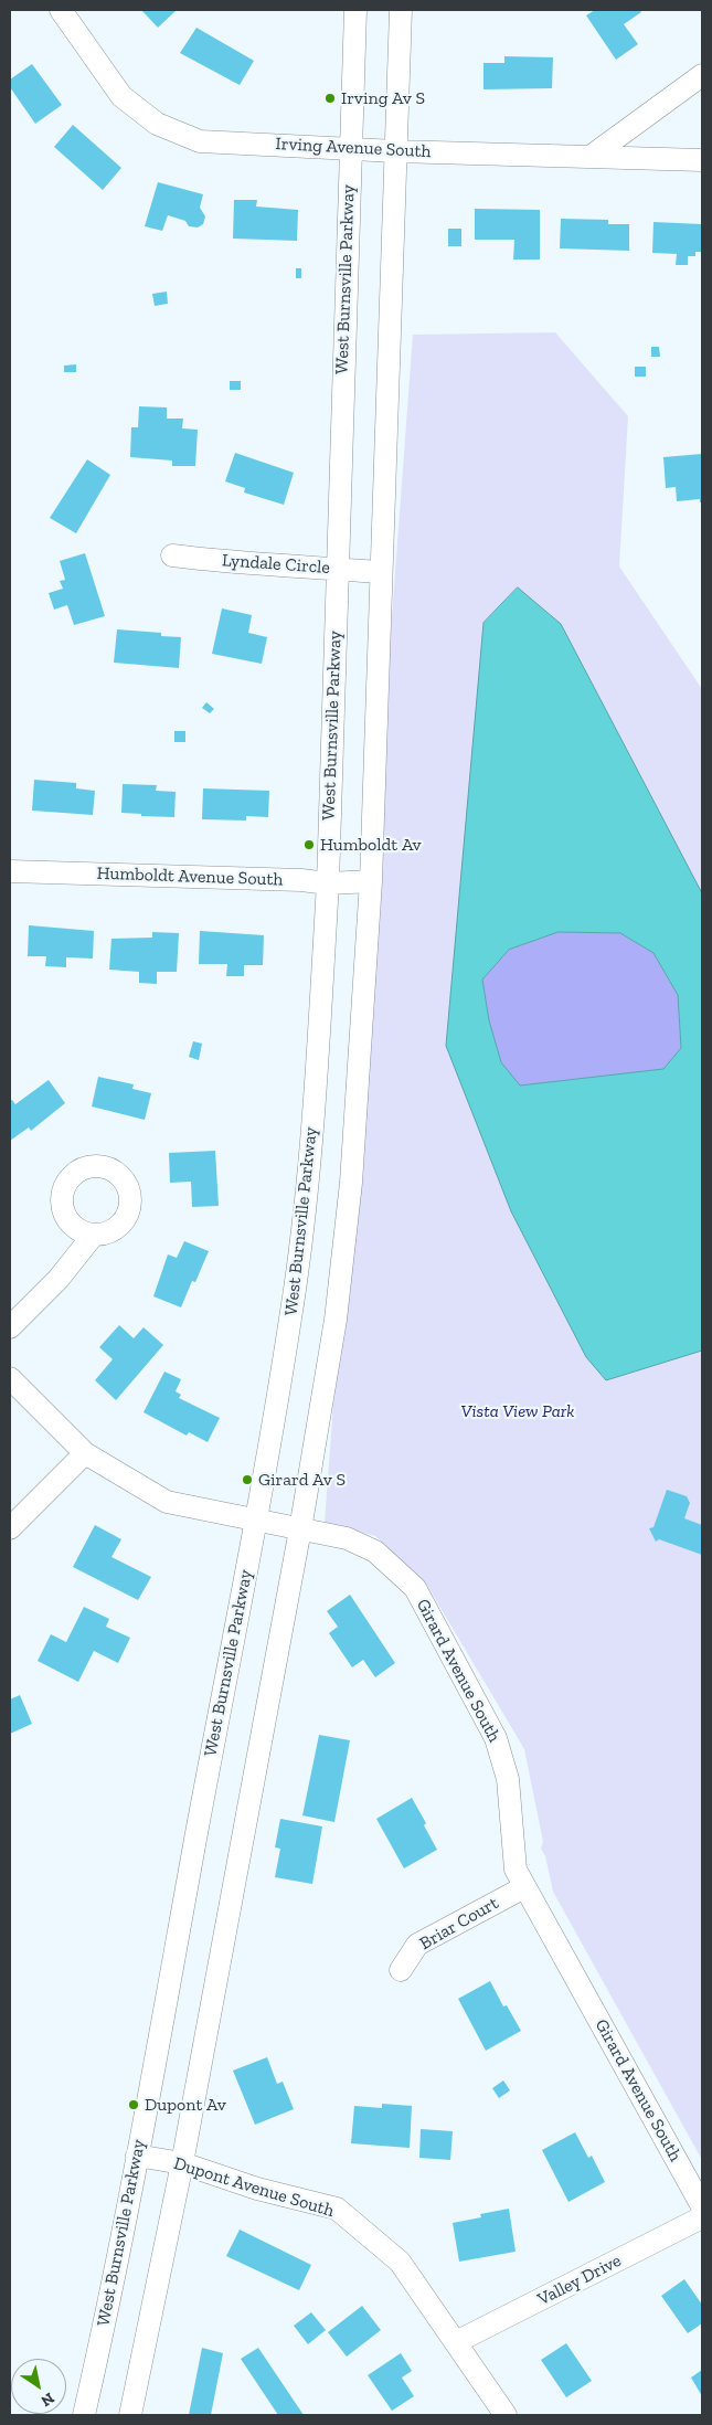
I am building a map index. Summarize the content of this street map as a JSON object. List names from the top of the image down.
{
  "streets": {
    "street": [
      "Irving Avenue South",
      "West Burnsville Parkway",
      "Lyndale Circle",
      "Humboldt Avenue South",
      "Girard Avenue South",
      "Briar Court",
      "Dupont Avenue South",
      "Valley Drive"
    ]
  },
  "crossings": [
    ["Irving Avenue South", "West Burnsville Parkway"],
    ["West Burnsville Parkway", "Lyndale Circle"],
    ["West Burnsville Parkway", "Humboldt Avenue South"],
    ["West Burnsville Parkway", "Girard Avenue South"],
    ["West Burnsville Parkway", "Dupont Avenue South"],
    ["Girard Avenue South", "Briar Court"],
    ["Dupont Avenue South", "Valley Drive"]
  ],
  "parks": ["Vista View Park"],
  "places": [
    "Irving Av S",
    "Humboldt Av",
    "Girard Av S",
    "Dupont Av"
  ],
  "north": "bottom right"
}
